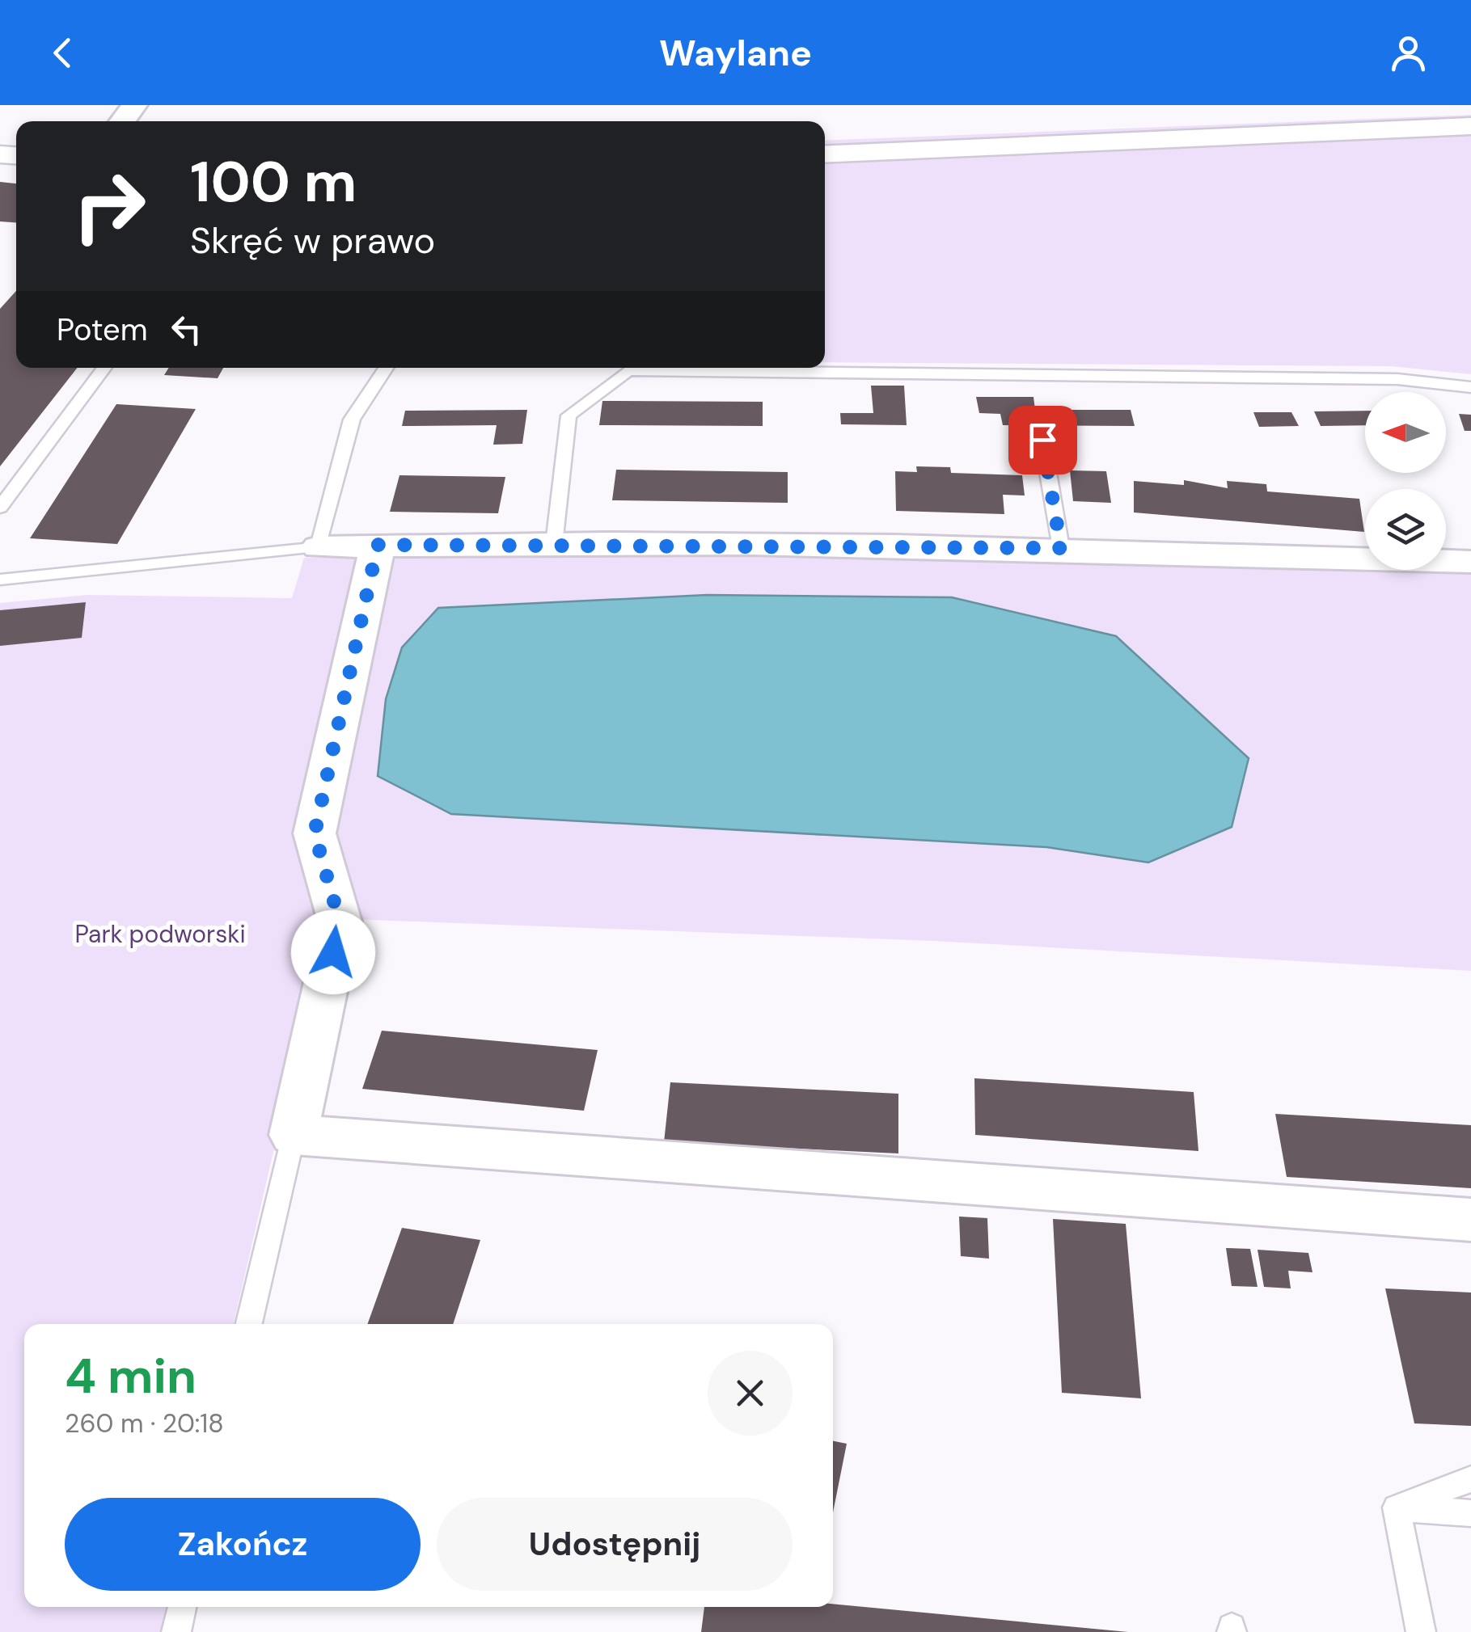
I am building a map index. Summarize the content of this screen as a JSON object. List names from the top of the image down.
{
  "parks": ["Park podworski"],
  "north": "left",
  "page": {
    "header": "Waylane",
    "turn": ["100 m", "Skręć w prawo"],
    "then": "Potem",
    "heading": ["4 min", "260 m · 20:18"],
    "buttons": ["Zakończ", "Udostępnij"]
  }
}
